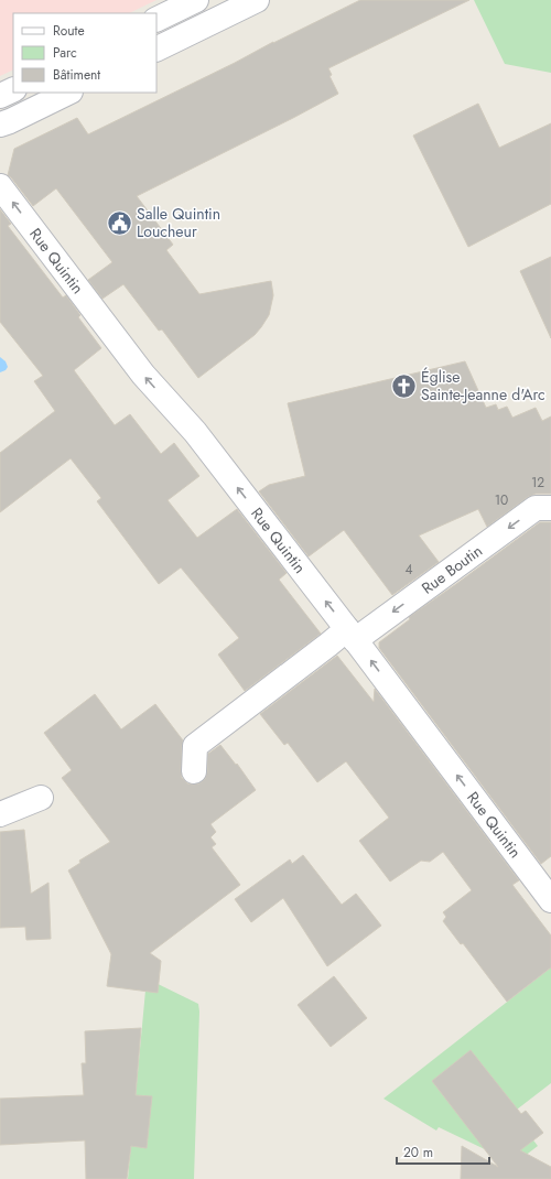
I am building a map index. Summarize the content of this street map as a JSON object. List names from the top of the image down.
{
  "streets": {
    "street": ["Rue Quintin", "Rue Boutin"]
  },
  "crossings": [
    ["Rue Quintin", "Rue Boutin"]
  ],
  "one_way": ["Rue Quintin", "Rue Boutin"],
  "places": {
    "public building": ["Salle Quintin Loucheur"],
    "church": ["Église Sainte-Jeanne d'Arc"]
  },
  "house_numbers": ["12", "10", "4"],
  "legend": ["Route", "Parc", "Bâtiment"],
  "scale_bar": "20 m"
}
